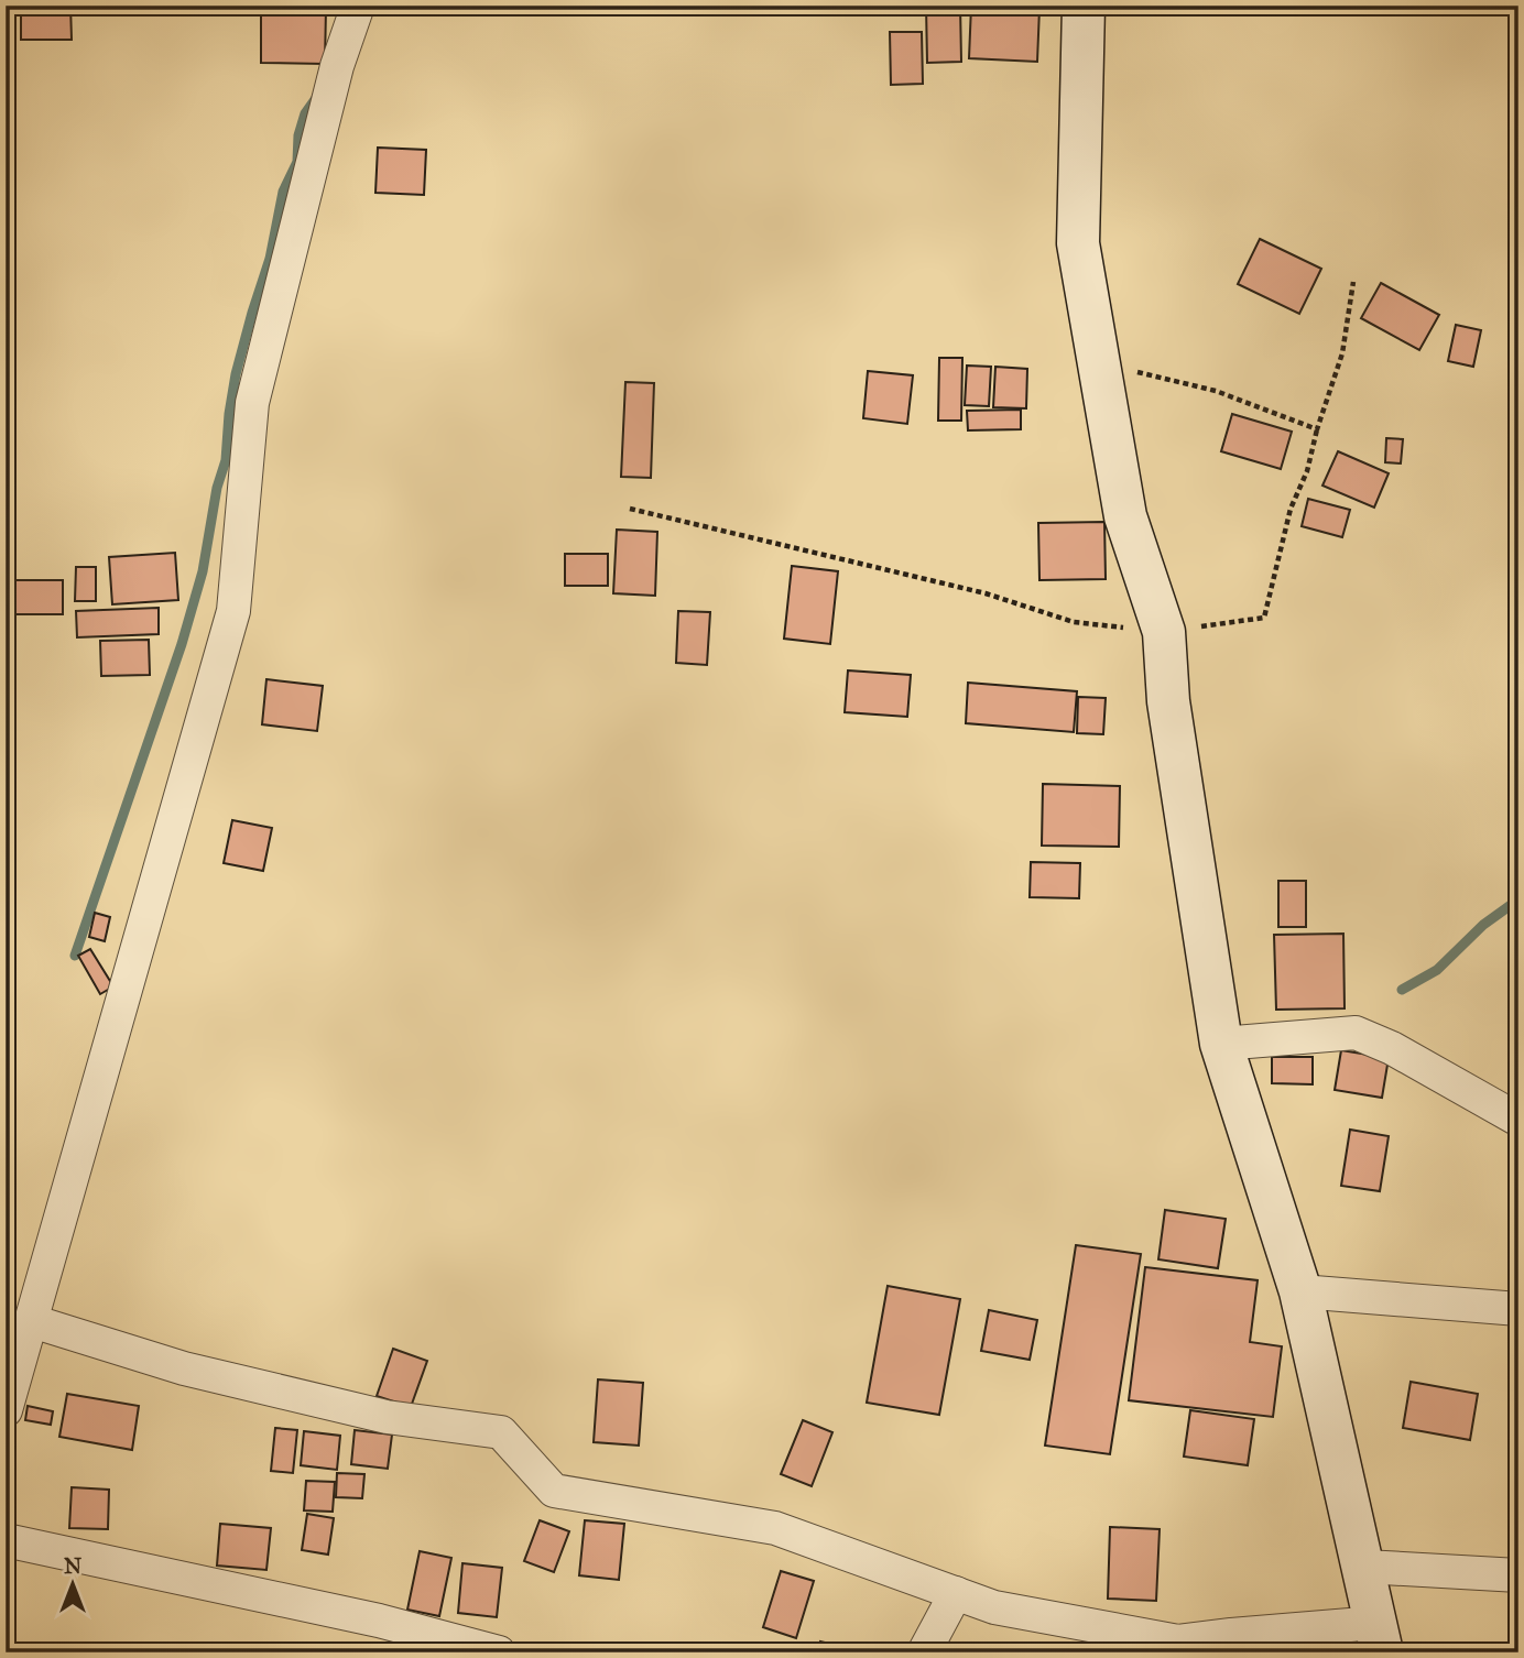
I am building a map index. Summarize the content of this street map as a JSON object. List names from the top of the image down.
{
  "north": "top"
}
